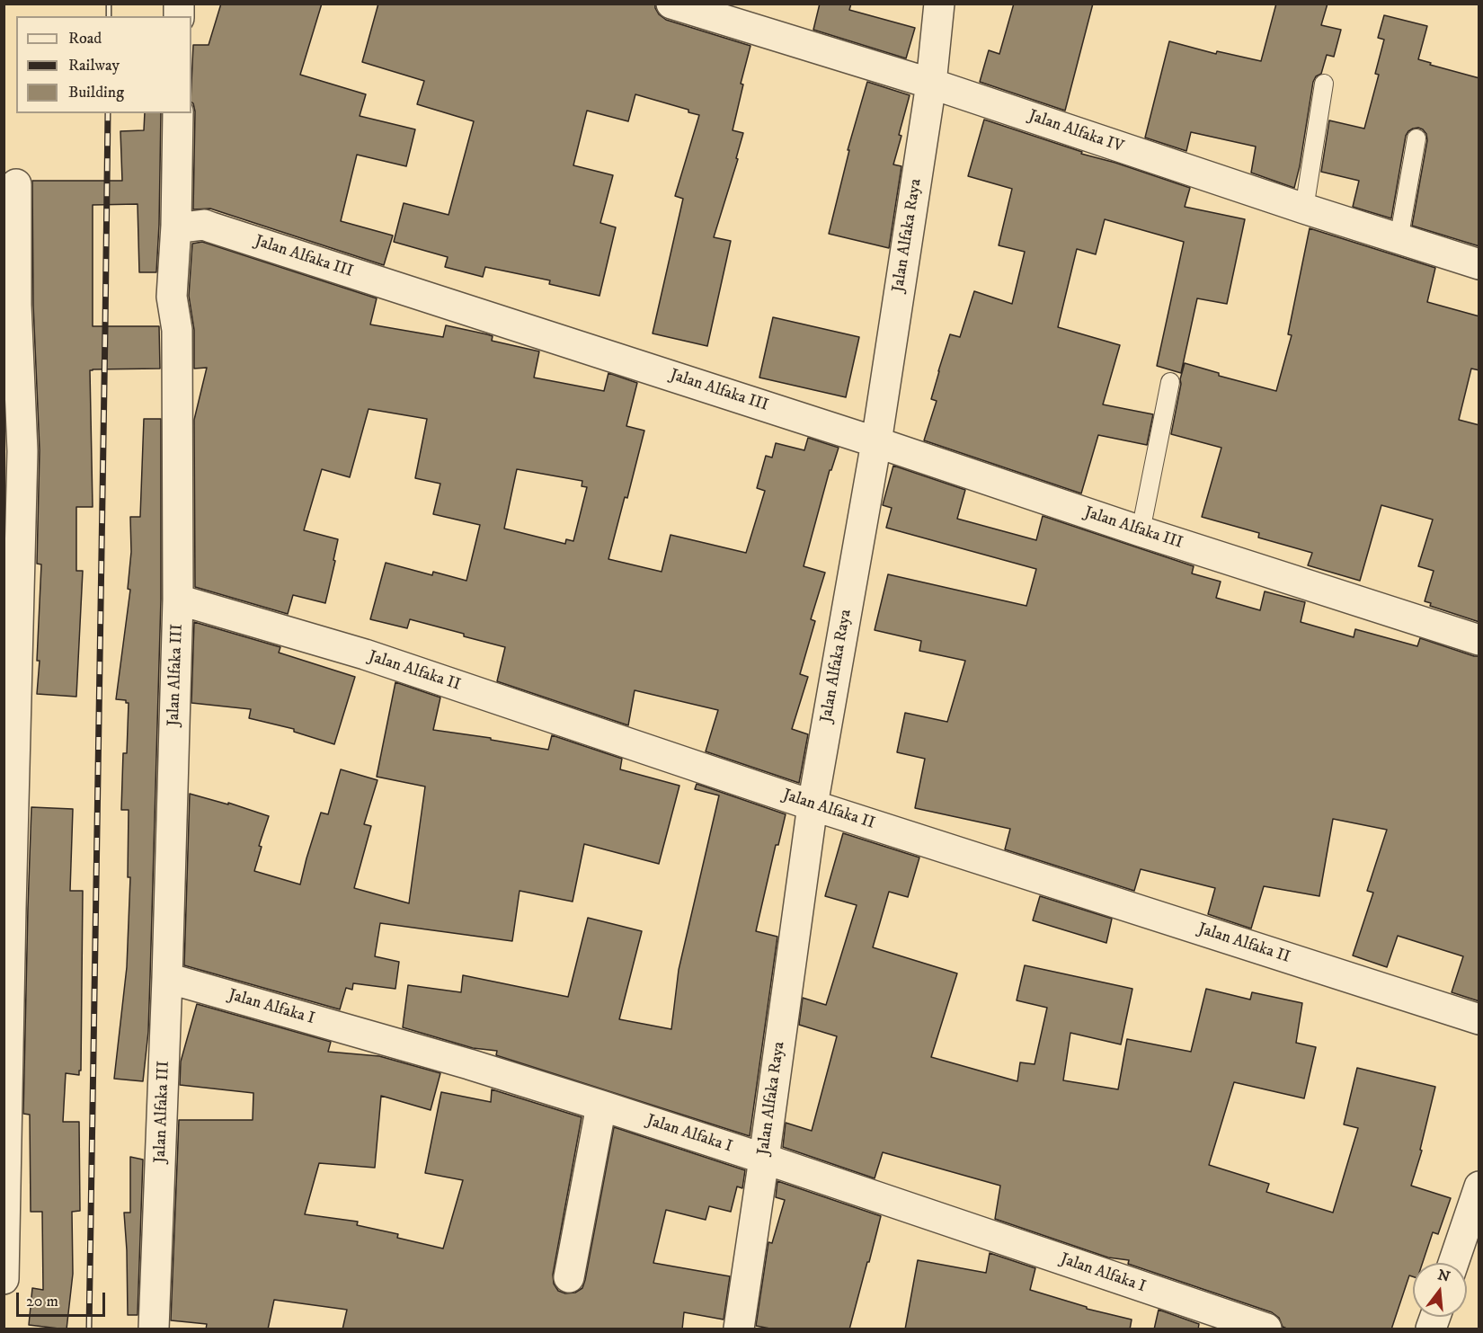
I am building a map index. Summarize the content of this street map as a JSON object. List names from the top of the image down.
{
  "streets": {
    "street": [
      "Jalan Alfaka IV",
      "Jalan Alfaka Raya",
      "Jalan Alfaka III",
      "Jalan Alfaka II",
      "Jalan Alfaka I"
    ]
  },
  "crossings": [
    ["Jalan Alfaka IV", "Jalan Alfaka Raya"],
    ["Jalan Alfaka Raya", "Jalan Alfaka III"],
    ["Jalan Alfaka Raya", "Jalan Alfaka II"],
    ["Jalan Alfaka Raya", "Jalan Alfaka I"],
    ["Jalan Alfaka III", "Jalan Alfaka II"],
    ["Jalan Alfaka III", "Jalan Alfaka I"]
  ],
  "legend": ["Road", "Railway", "Building"],
  "scale_bar": "20 m",
  "north": "top"
}
